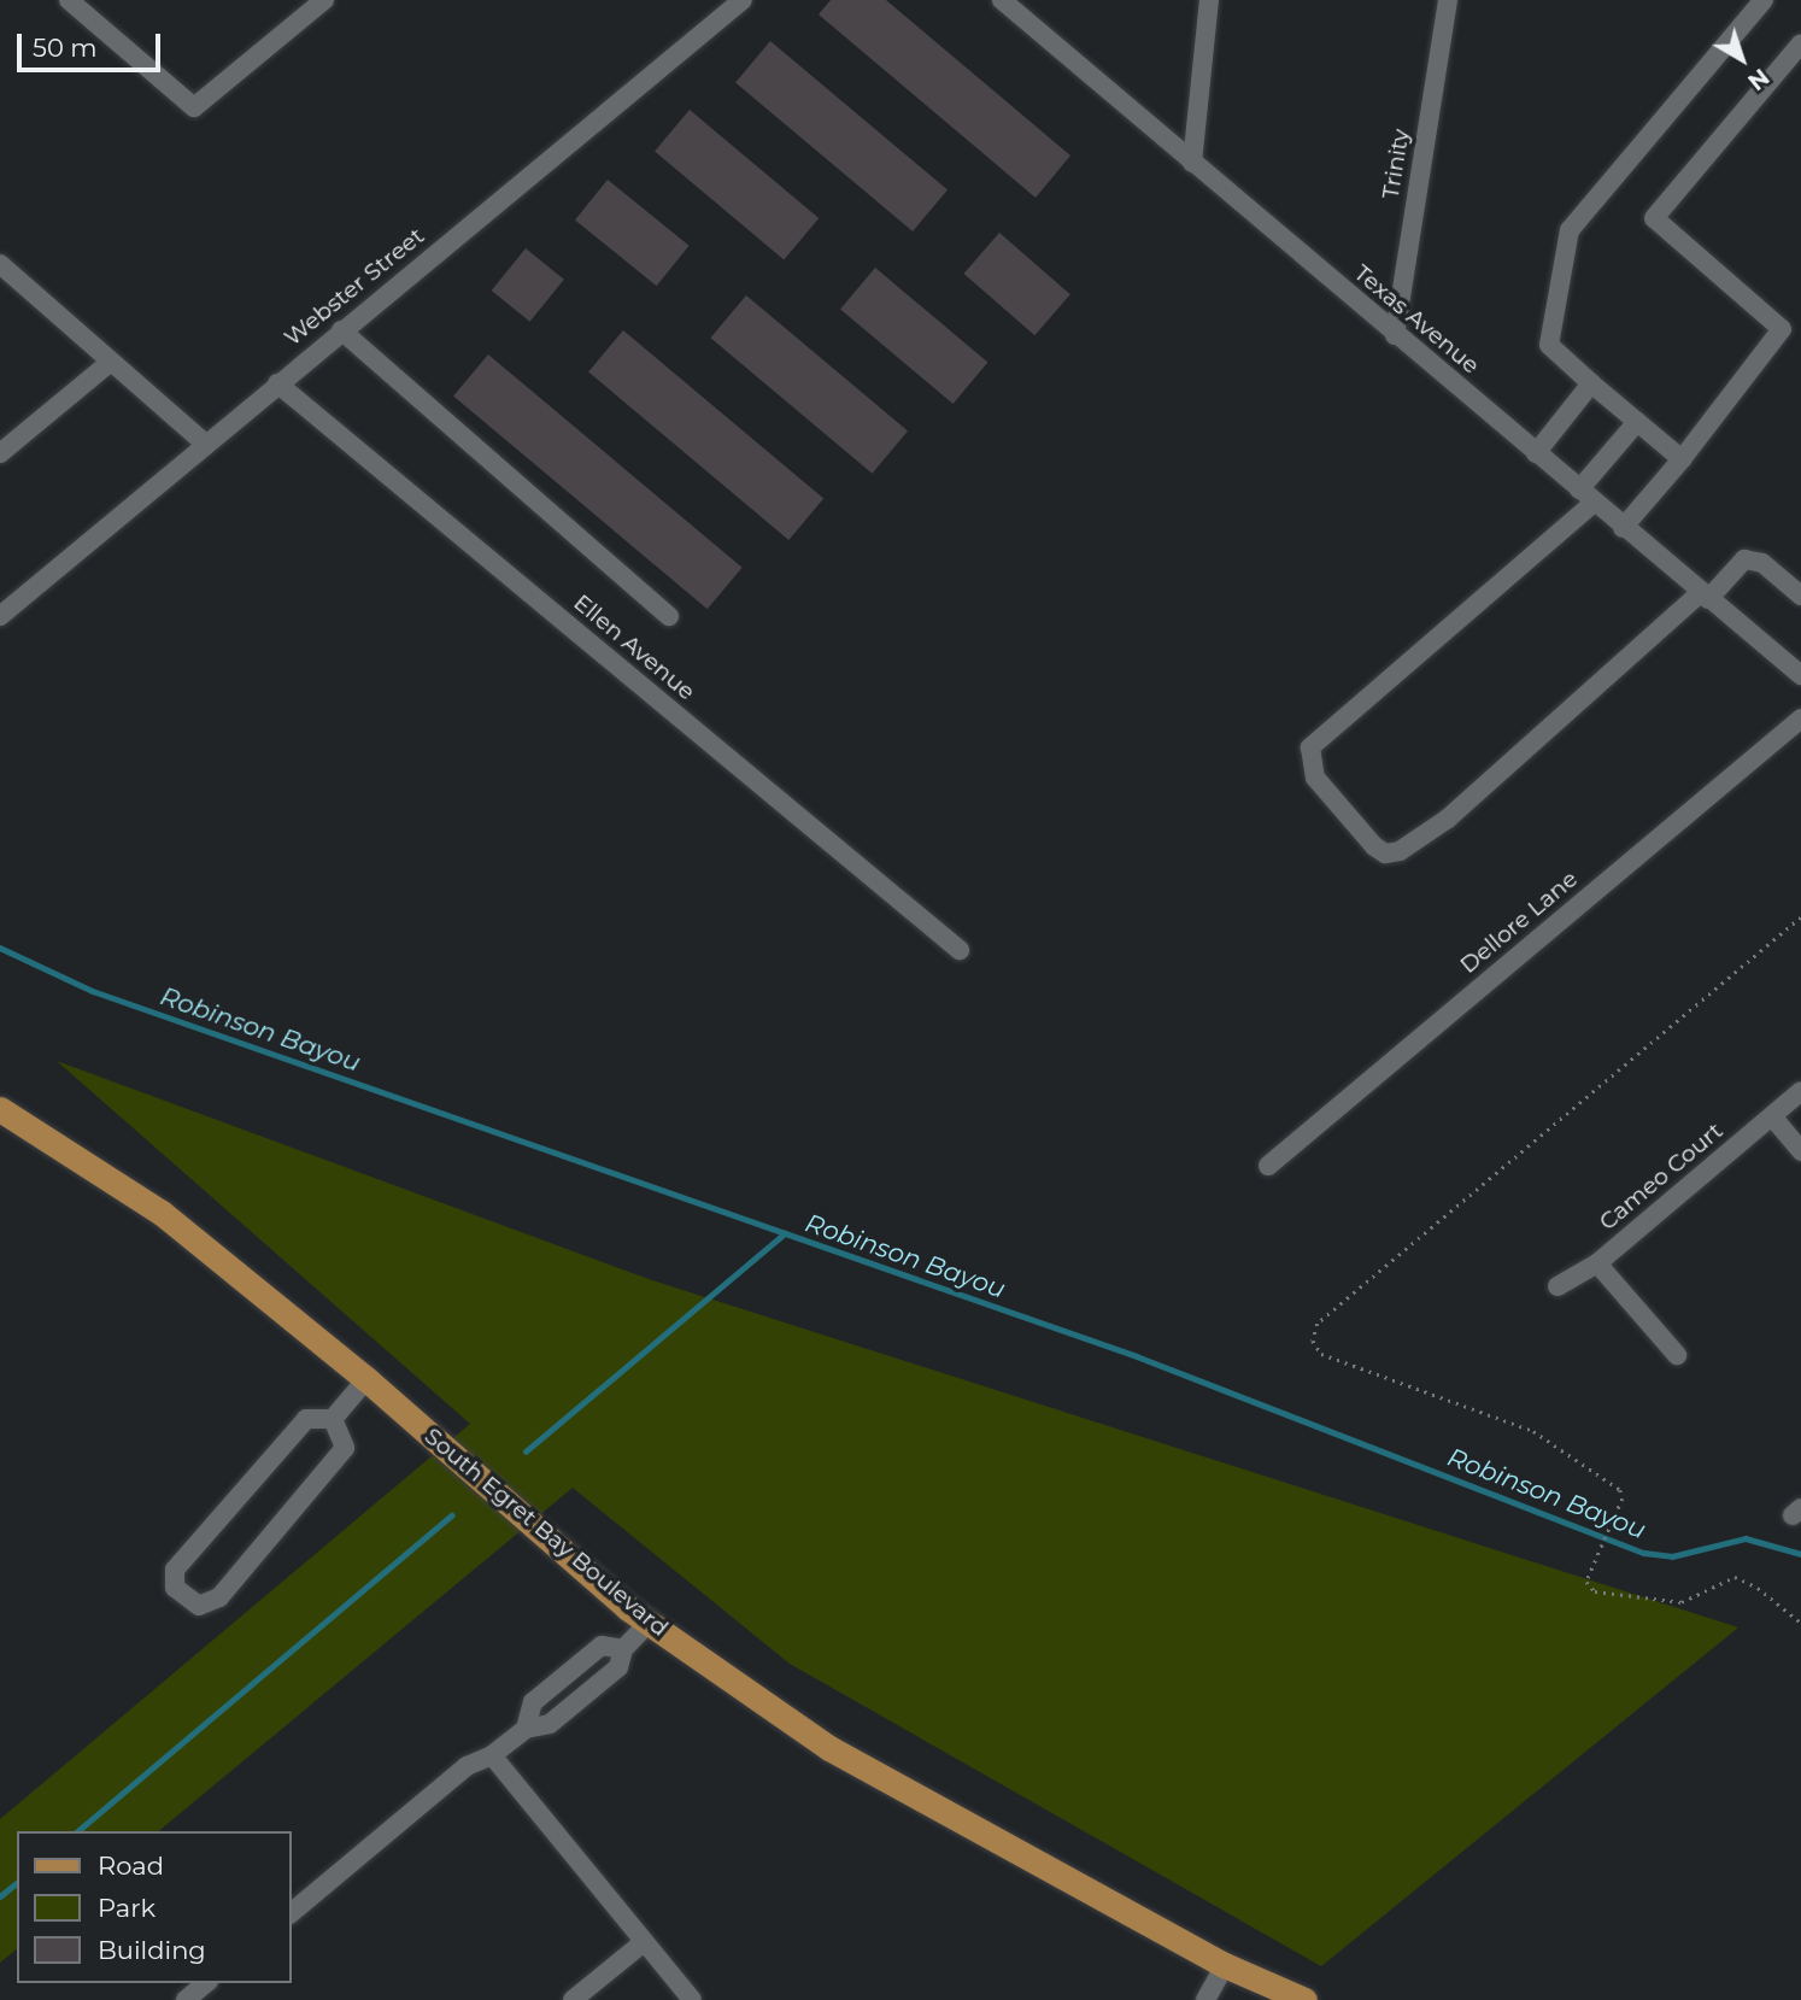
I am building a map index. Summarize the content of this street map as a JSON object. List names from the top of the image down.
{
  "streets": {
    "main road": ["South Egret Bay Boulevard"],
    "street": [
      "Trinity",
      "Webster Street",
      "Texas Avenue",
      "Ellen Avenue",
      "Dellore Lane",
      "Cameo Court"
    ]
  },
  "crossings": [
    ["Trinity", "Texas Avenue"],
    ["Webster Street", "Ellen Avenue"]
  ],
  "water": ["Robinson Bayou"],
  "legend": ["Road", "Park", "Building"],
  "scale_bar": "50 m",
  "north": "bottom right"
}
